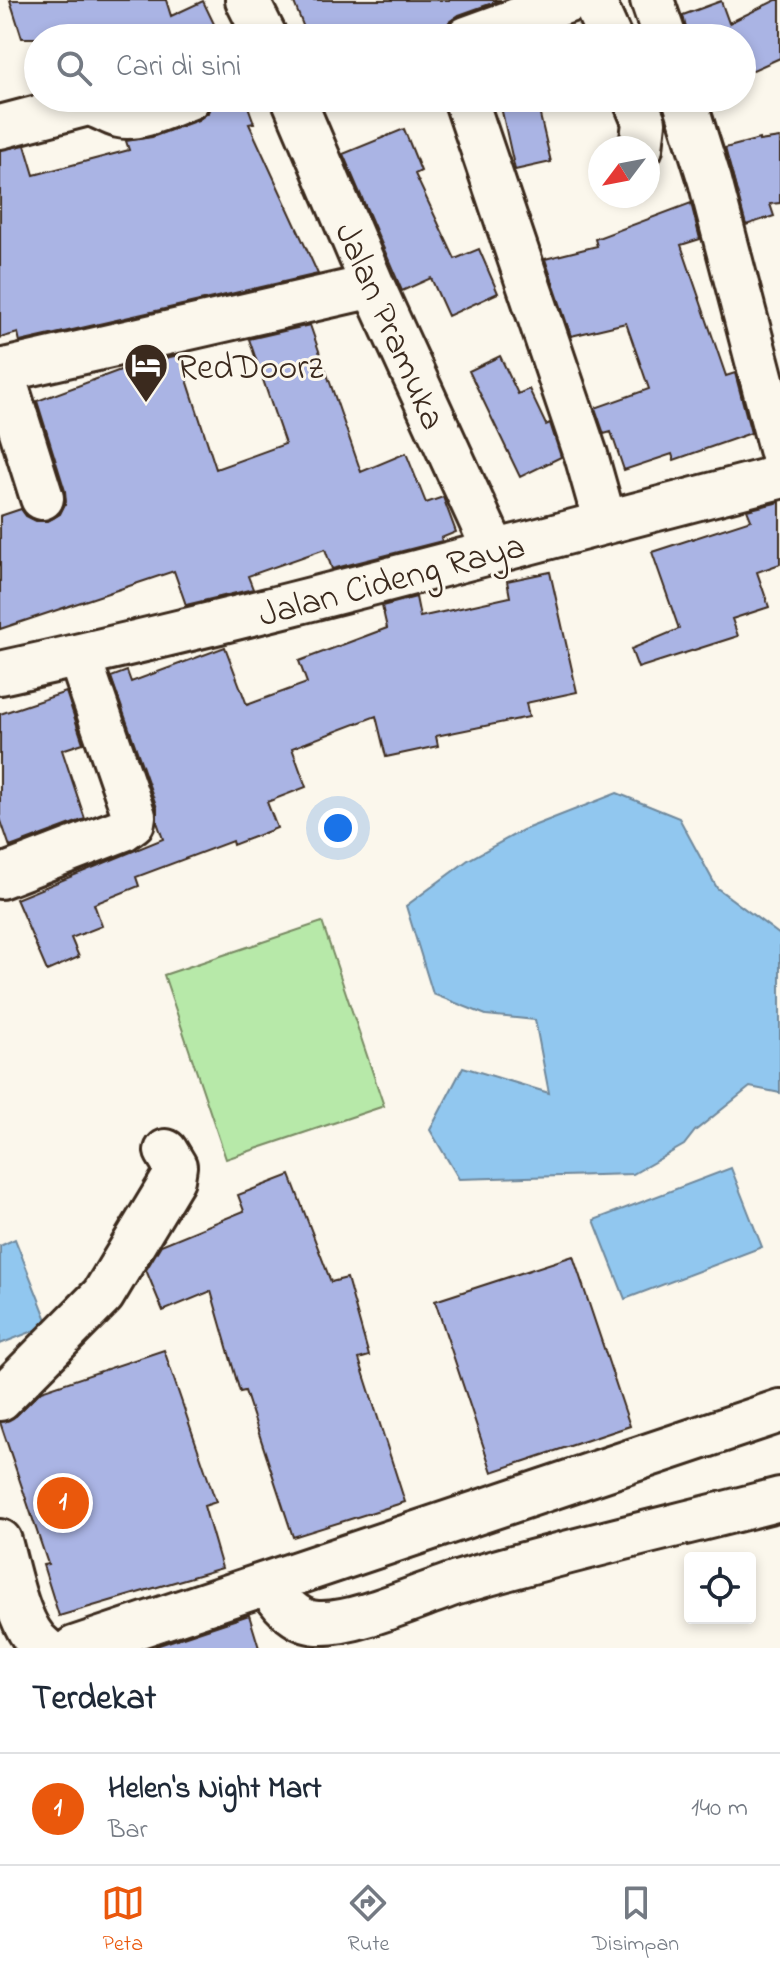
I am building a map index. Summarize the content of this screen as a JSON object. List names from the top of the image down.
{
  "streets": {
    "street": ["Jalan Pramuka", "Jalan Cideng Raya"]
  },
  "crossings": [
    ["Jalan Pramuka", "Jalan Cideng Raya"]
  ],
  "places": {
    "hotel": ["RedDoorz"]
  },
  "north": "bottom left",
  "page": {
    "search": "Cari di sini",
    "pins": "1",
    "heading": "Terdekat",
    "list": [
      {
        "mark": "1",
        "name": "Helen's Night Mart",
        "note": "Bar",
        "value": "140 m"
      }
    ],
    "nav": ["Peta", "Rute", "Disimpan"]
  }
}
